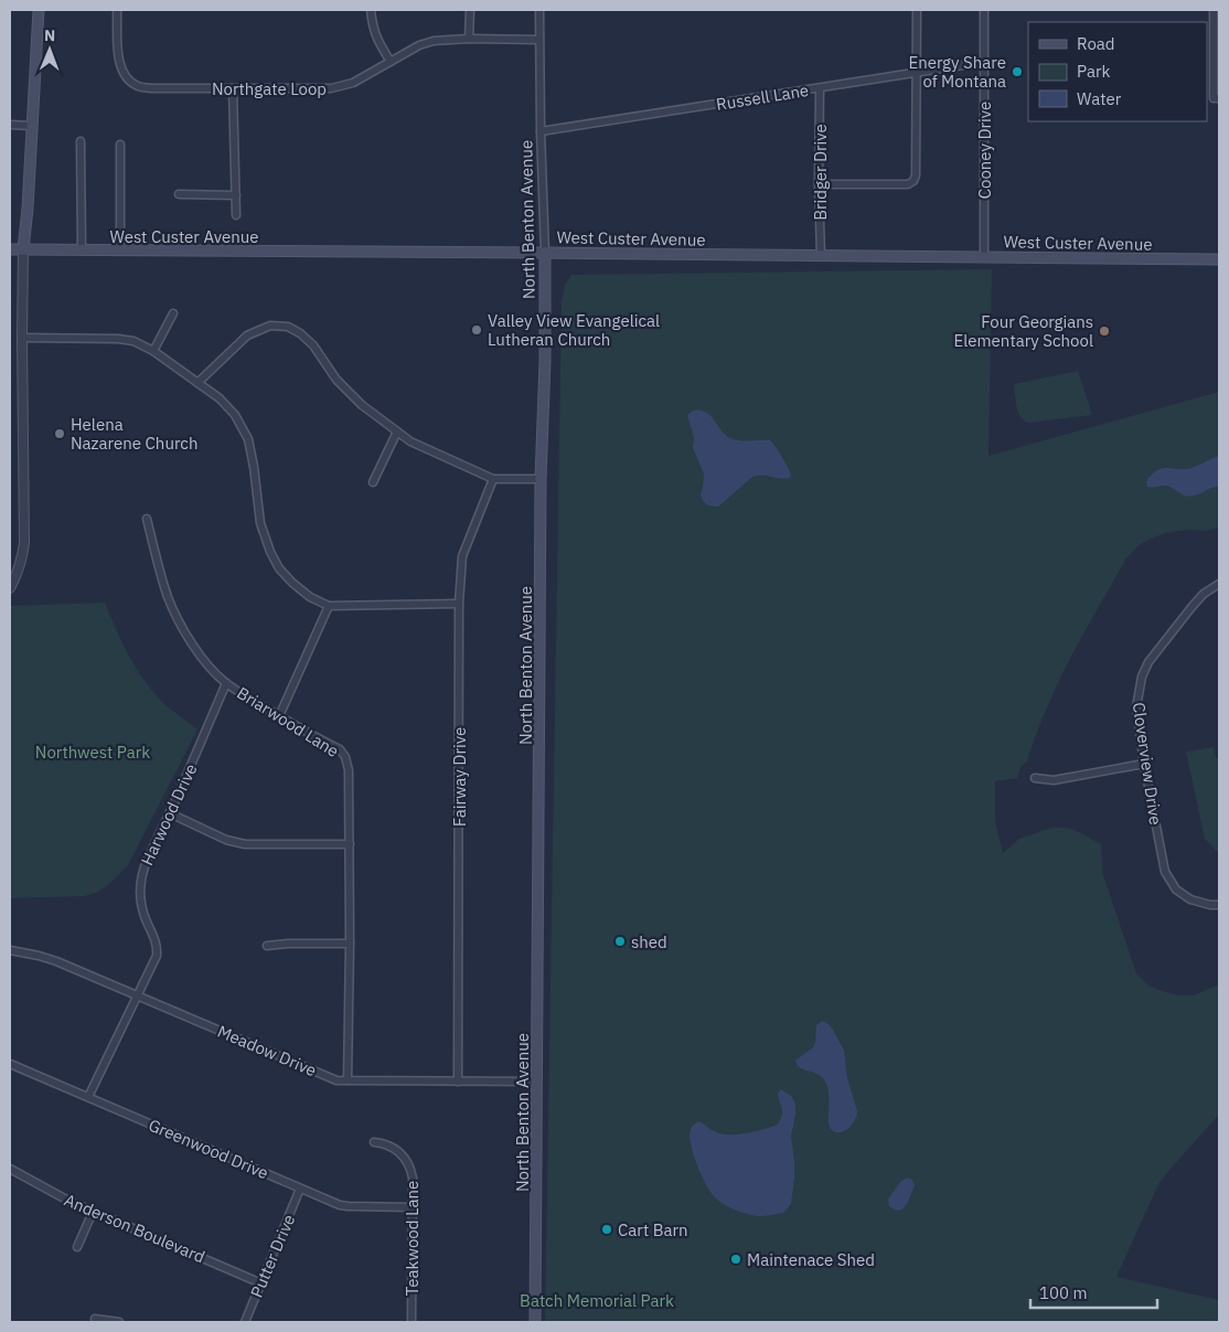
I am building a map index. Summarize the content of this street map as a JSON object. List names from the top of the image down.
{
  "streets": {
    "main road": ["North Benton Avenue", "West Custer Avenue"],
    "street": [
      "Northgate Loop",
      "Russell Lane",
      "Cooney Drive",
      "Bridger Drive",
      "Briarwood Lane",
      "Cloverview Drive",
      "Fairway Drive",
      "Harwood Drive",
      "Meadow Drive",
      "Greenwood Drive",
      "Anderson Boulevard",
      "Teakwood Lane",
      "Putter Drive"
    ]
  },
  "crossings": [
    ["Northgate Loop", "North Benton Avenue"],
    ["Russell Lane", "Cooney Drive"],
    ["Russell Lane", "Bridger Drive"],
    ["Russell Lane", "North Benton Avenue"],
    ["Cooney Drive", "West Custer Avenue"],
    ["Bridger Drive", "West Custer Avenue"],
    ["North Benton Avenue", "West Custer Avenue"],
    ["North Benton Avenue", "Meadow Drive"],
    ["Briarwood Lane", "Harwood Drive"],
    ["Briarwood Lane", "Meadow Drive"],
    ["Fairway Drive", "Meadow Drive"],
    ["Harwood Drive", "Meadow Drive"],
    ["Harwood Drive", "Greenwood Drive"],
    ["Greenwood Drive", "Teakwood Lane"],
    ["Greenwood Drive", "Putter Drive"],
    ["Anderson Boulevard", "Putter Drive"]
  ],
  "parks": ["Northwest Park", "Batch Memorial Park"],
  "places": [
    "Energy Share of Montana",
    "Valley View Evangelical Lutheran Church",
    "Four Georgians Elementary School",
    "Helena Nazarene Church",
    "shed",
    "Cart Barn",
    "Maintenace Shed"
  ],
  "legend": ["Road", "Park", "Water"],
  "scale_bar": "100 m",
  "north": "top"
}
